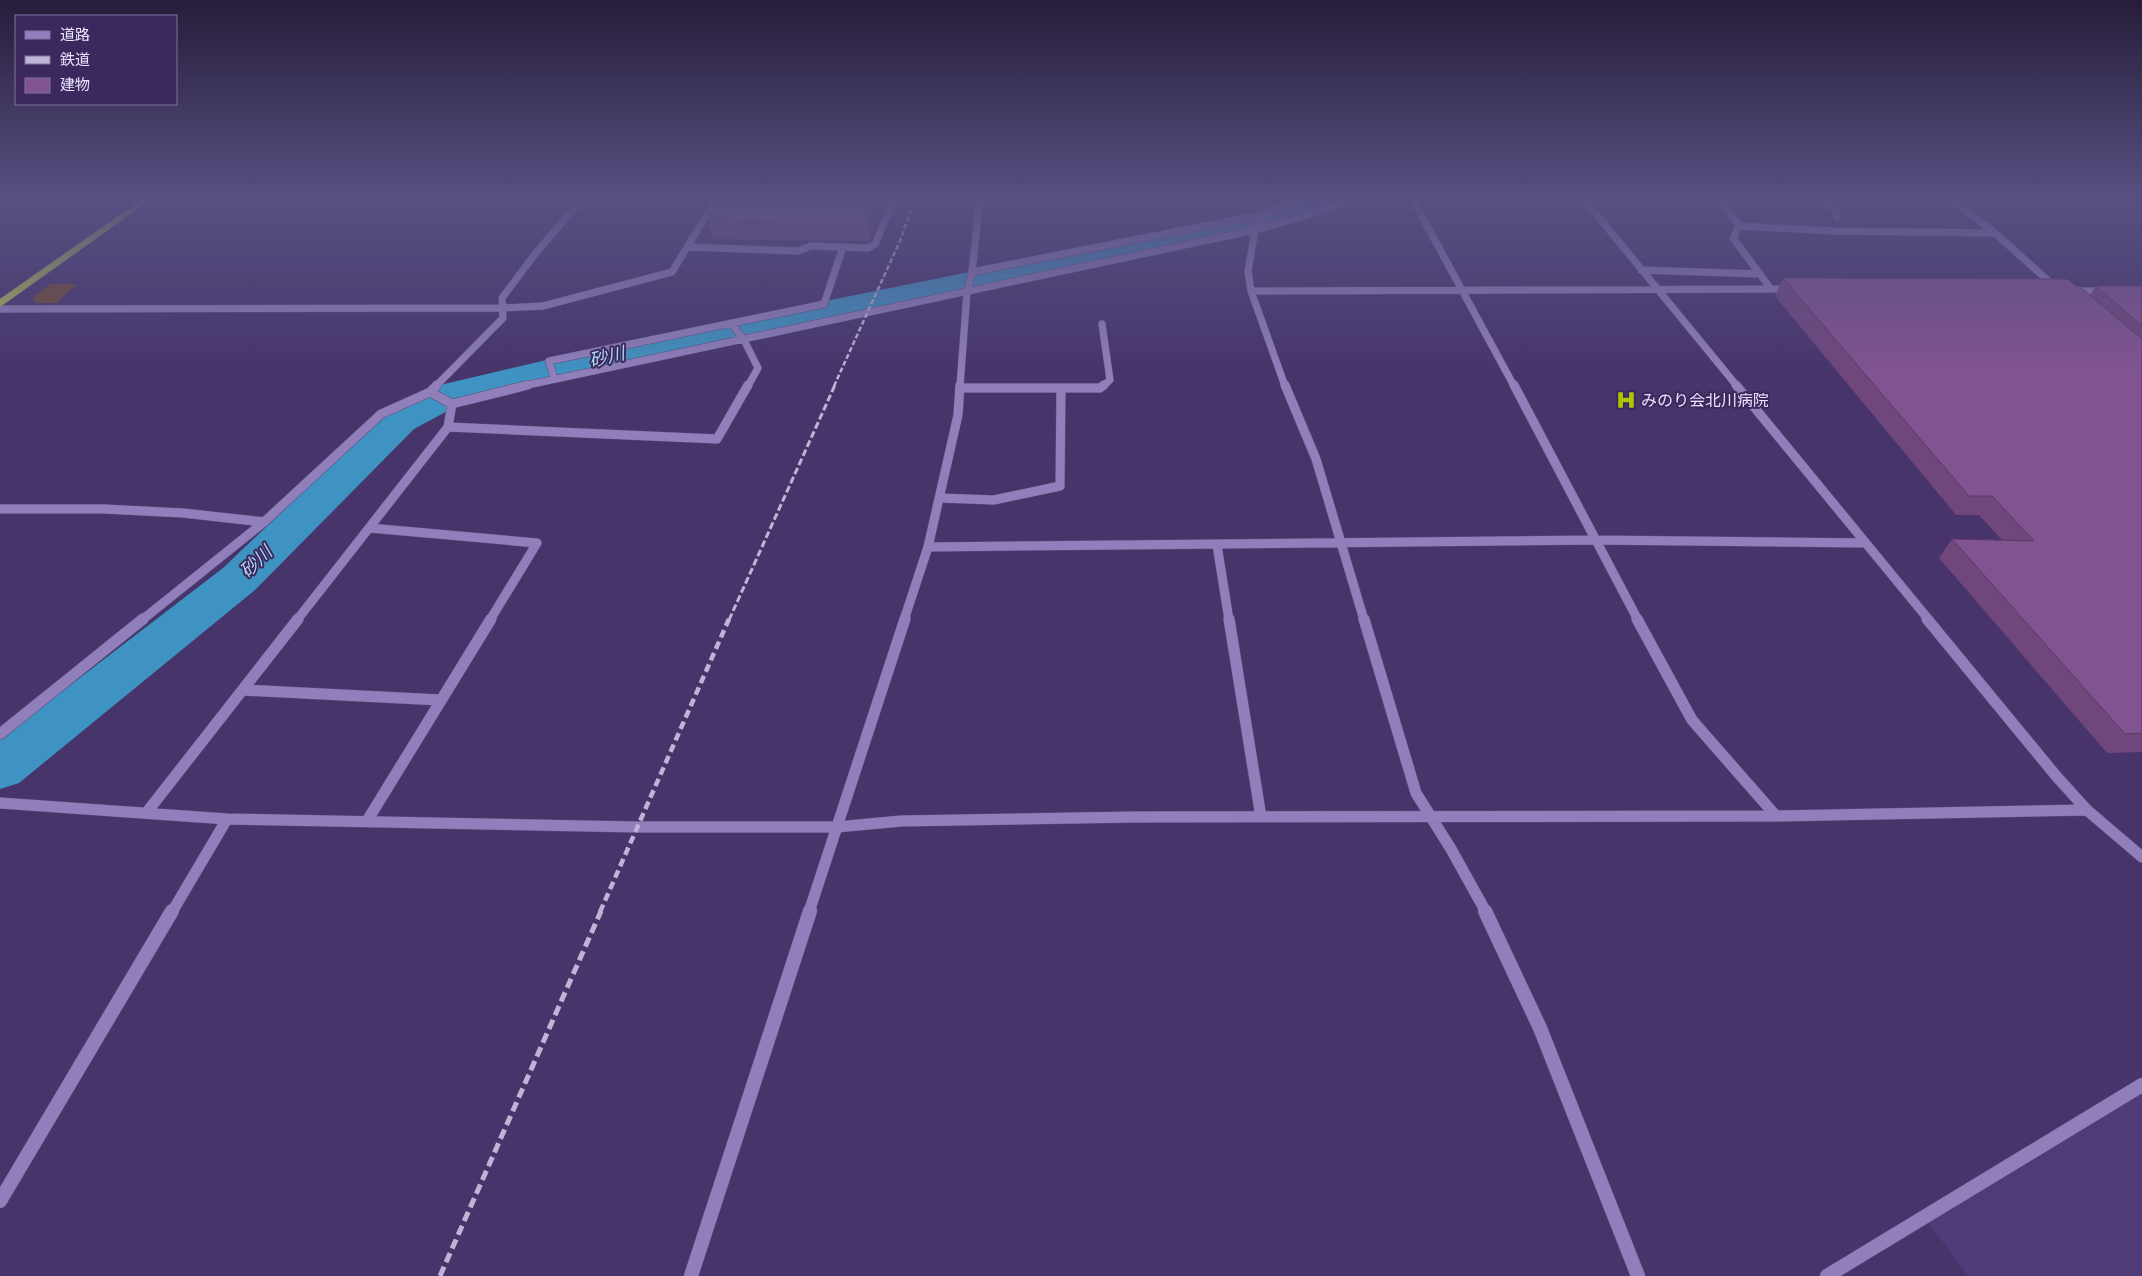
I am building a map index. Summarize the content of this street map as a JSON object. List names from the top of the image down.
{
  "water": ["砂川"],
  "places": {
    "hospital": ["みのり会北川病院"]
  },
  "legend": ["道路", "鉄道", "建物"]
}
